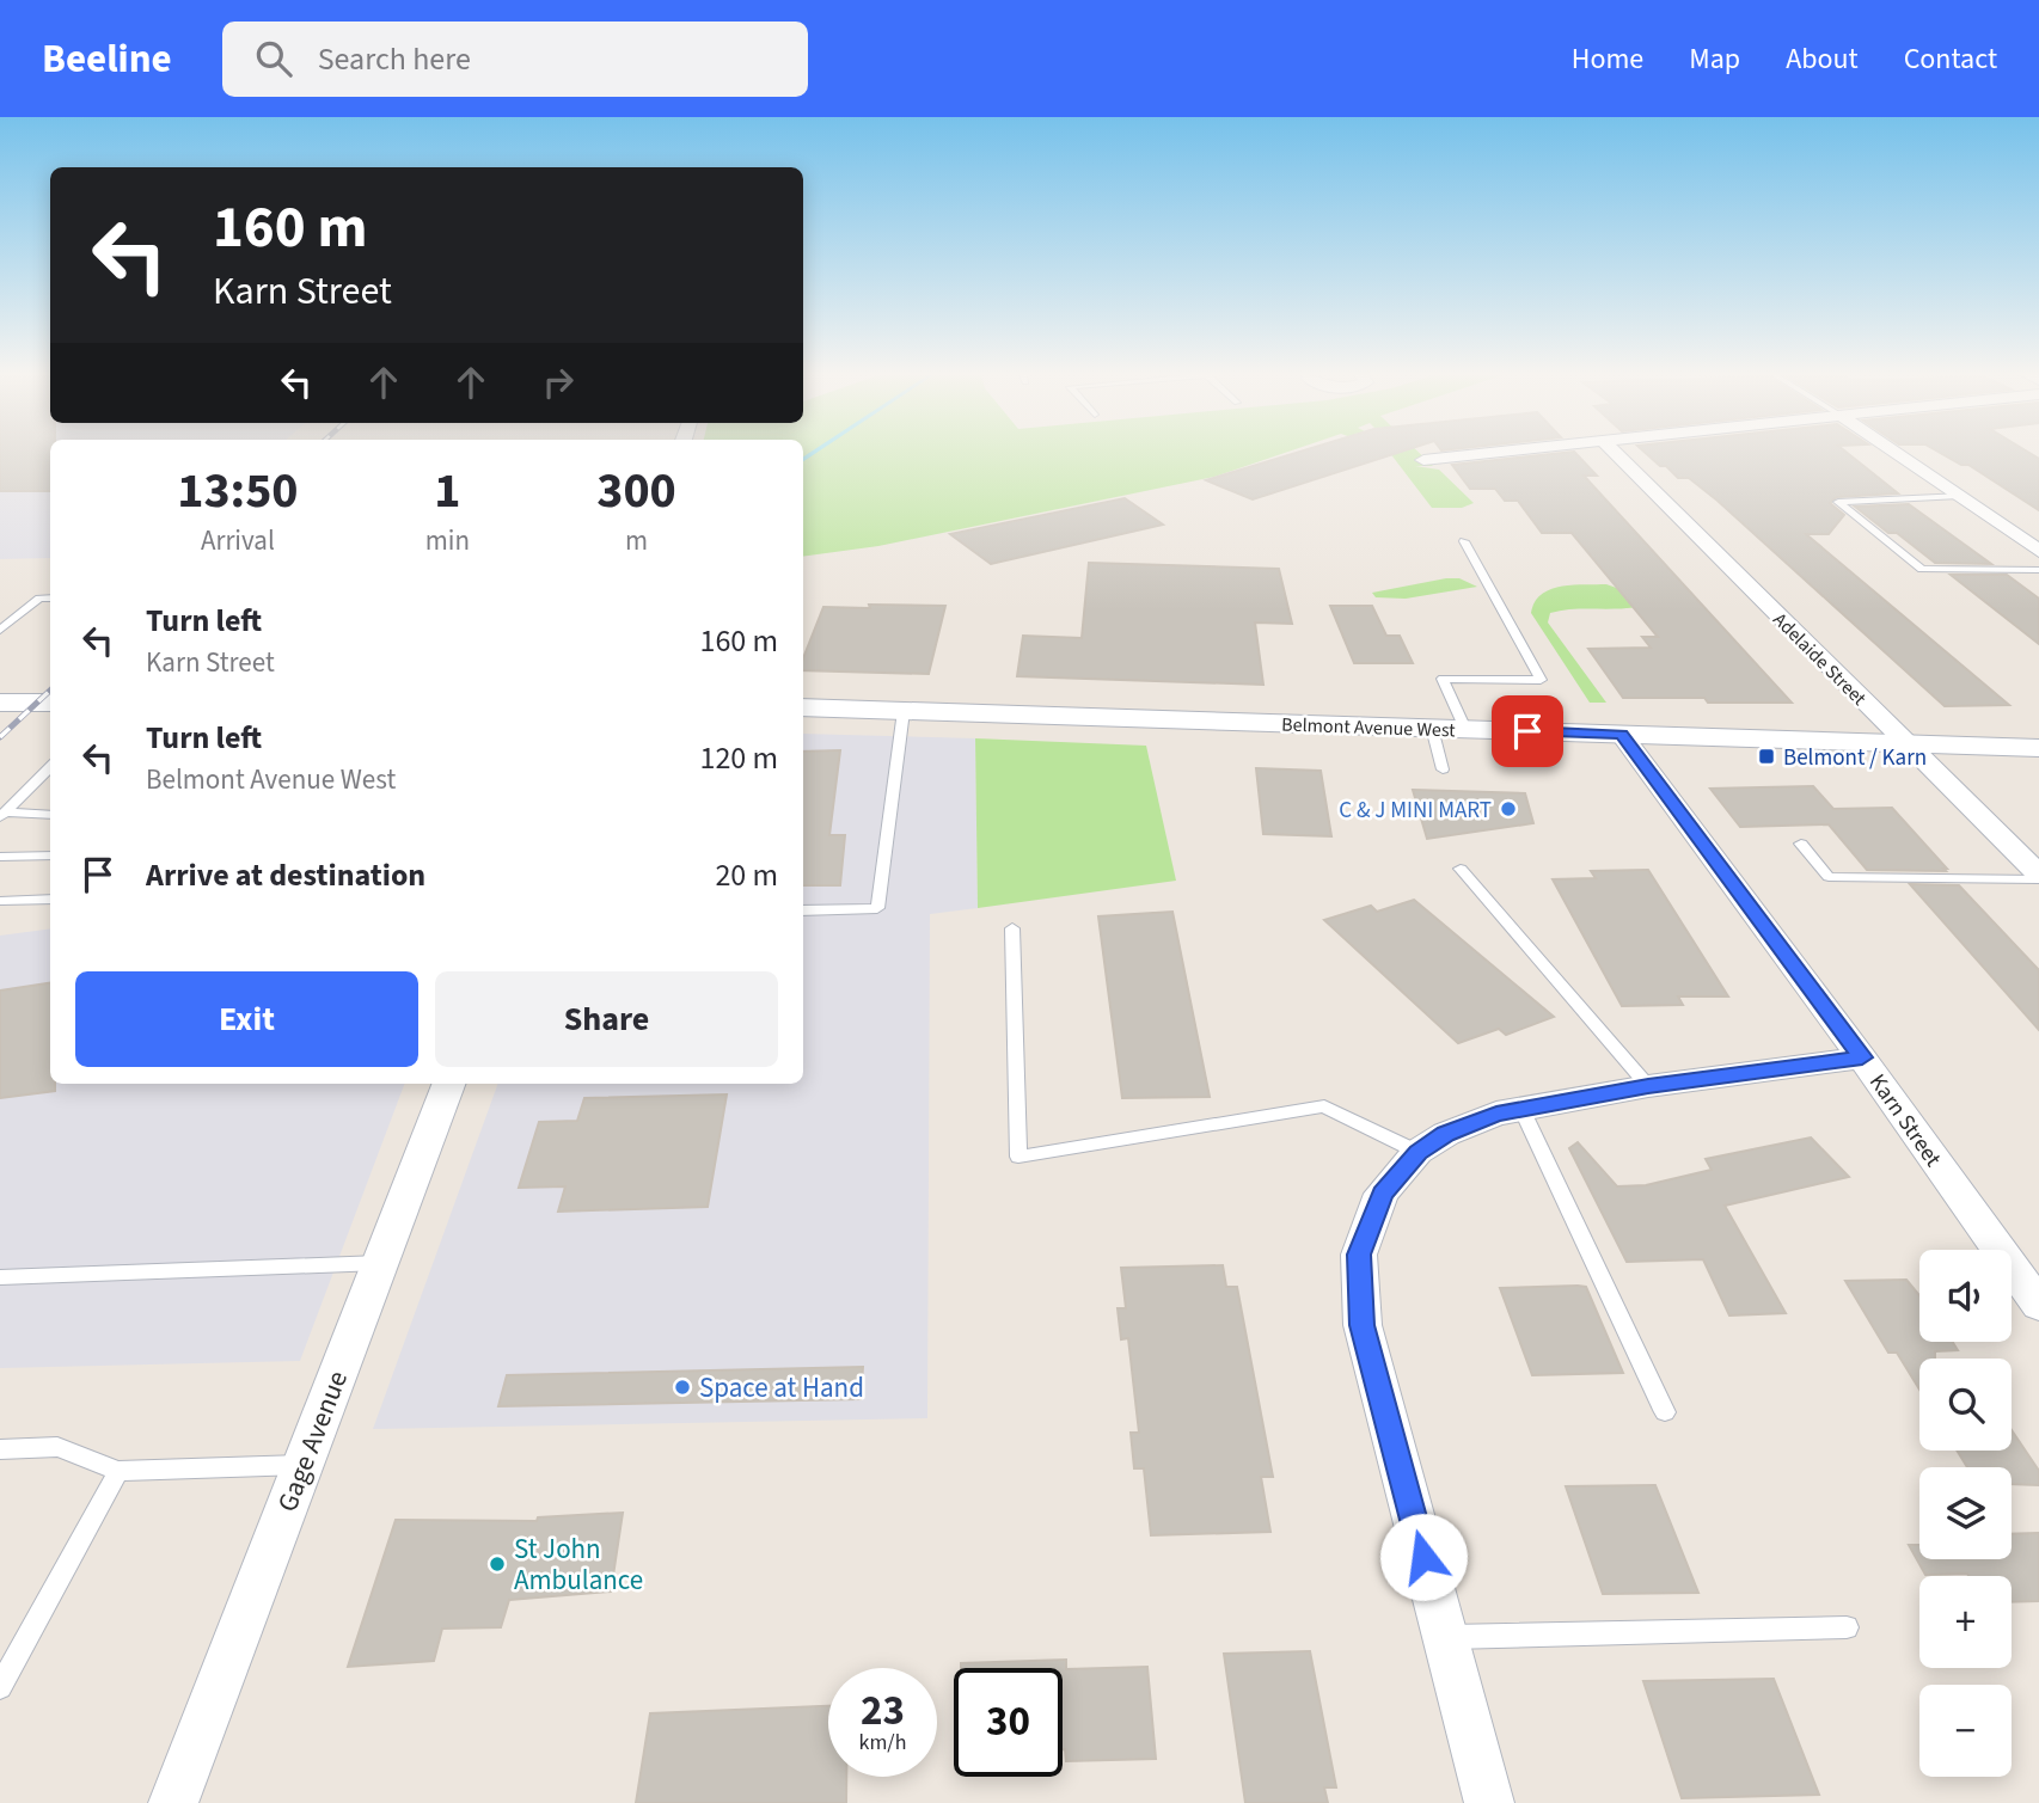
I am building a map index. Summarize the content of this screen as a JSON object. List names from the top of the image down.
{
  "streets": {
    "street": [
      "Adelaide Street",
      "Belmont Avenue West",
      "Karn Street",
      "Gage Avenue"
    ]
  },
  "crossings": [
    ["Adelaide Street", "Belmont Avenue West"],
    ["Belmont Avenue West", "Karn Street"]
  ],
  "places": {
    "transit": ["Belmont / Karn"],
    "other": ["C & J MINI MART", "Space at Hand", "St John Ambulance"]
  },
  "page": {
    "header": "Beeline",
    "search": "Search here",
    "nav": [
      "Home",
      "Map",
      "About",
      "Contact"
    ],
    "turn": ["160 m", "Karn Street"],
    "eta": [
      "13:50",
      "Arrival",
      "1",
      "min",
      "300",
      "m"
    ],
    "list": [
      {
        "name": "Turn left",
        "note": "Karn Street",
        "value": "160 m"
      },
      {
        "name": "Turn left",
        "note": "Belmont Avenue West",
        "value": "120 m"
      },
      {
        "name": "Arrive at destination",
        "value": "20 m"
      }
    ],
    "buttons": ["Exit", "Share"],
    "map_buttons": ["+", "−"],
    "speed": "23 km/h",
    "limit": "30"
  }
}
